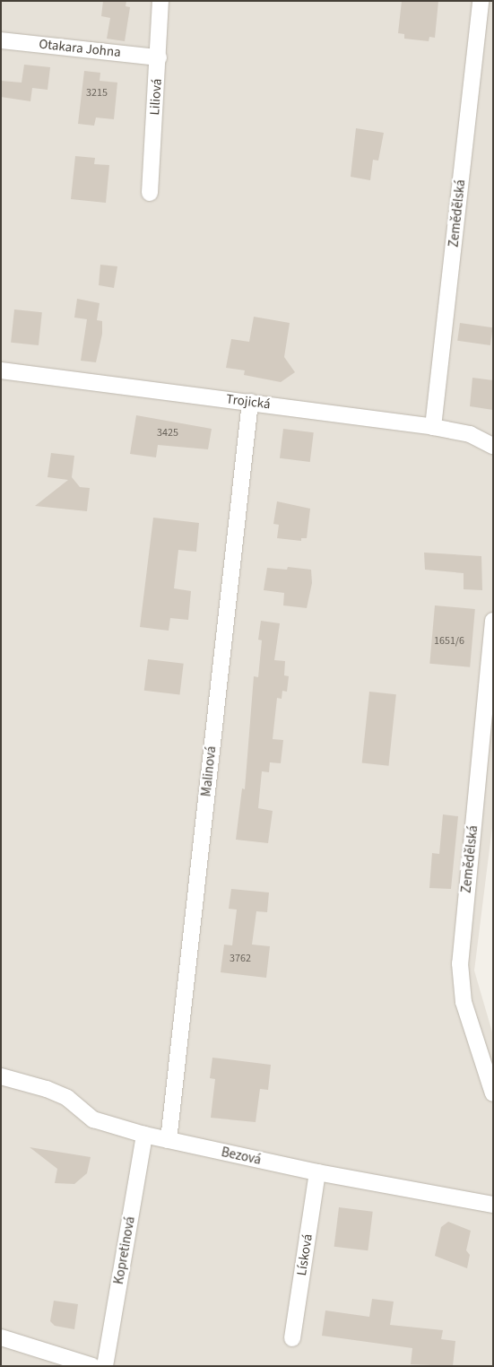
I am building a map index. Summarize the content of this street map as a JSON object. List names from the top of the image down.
{
  "streets": {
    "street": [
      "Otakara Johna",
      "Liliová",
      "Zemědělská",
      "Trojická",
      "Malinová",
      "Bezová",
      "Kopretinová",
      "Lísková"
    ]
  },
  "crossings": [
    ["Otakara Johna", "Liliová"],
    ["Zemědělská", "Trojická"],
    ["Trojická", "Malinová"],
    ["Malinová", "Bezová"],
    ["Bezová", "Kopretinová"],
    ["Bezová", "Lísková"]
  ],
  "house_numbers": [
    "3215",
    "3425",
    "1651/6",
    "3762"
  ]
}
